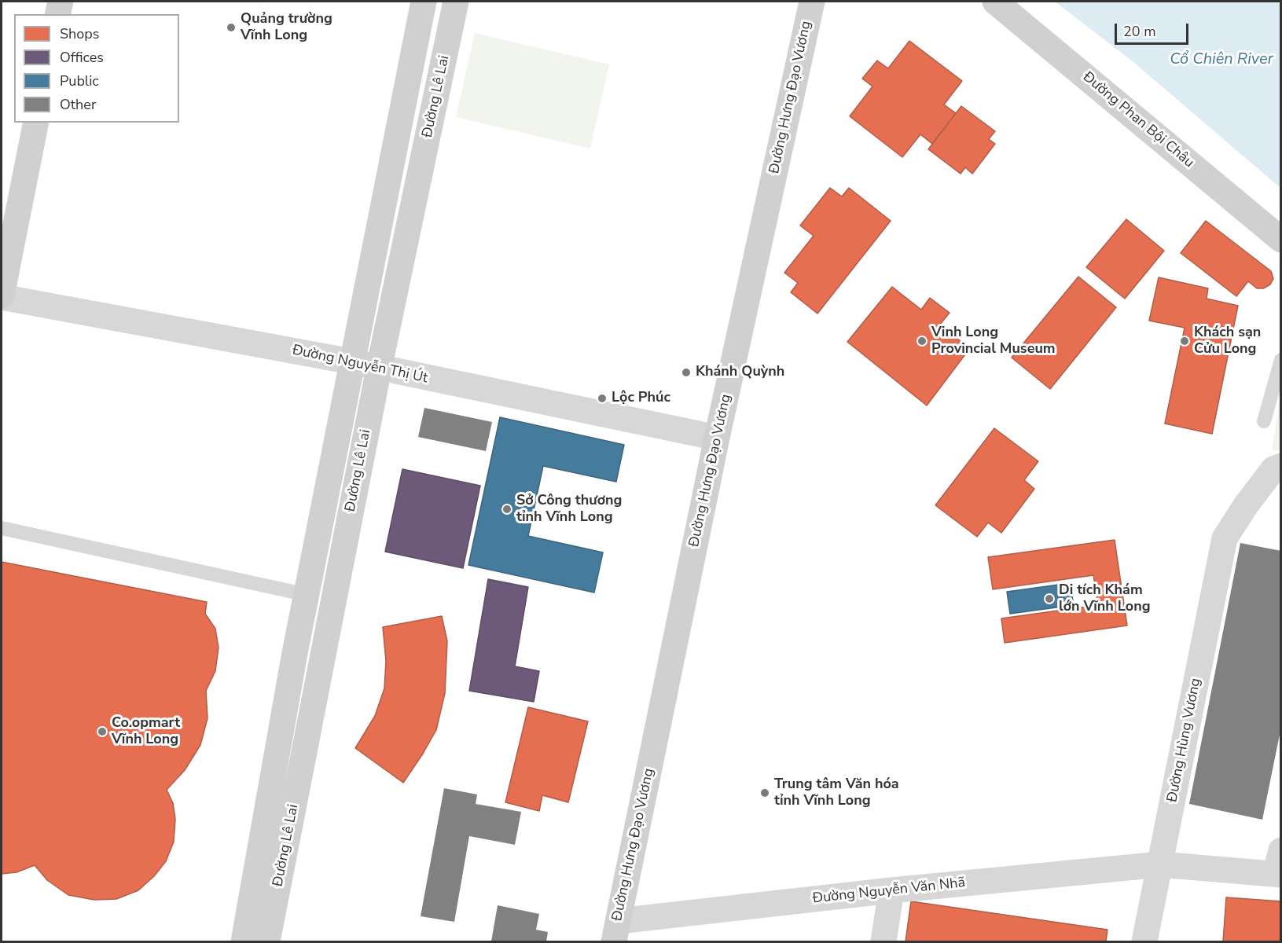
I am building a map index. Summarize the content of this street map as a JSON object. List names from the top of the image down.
{
  "streets": {
    "street": [
      "Đường Lê Lai",
      "Đường Hưng Đạo Vương",
      "Đường Phan Bội Châu",
      "Đường Nguyễn Thị Út",
      "Đường Hùng Vương",
      "Đường Nguyễn Văn Nhã"
    ]
  },
  "crossings": [
    ["Đường Lê Lai", "Đường Nguyễn Thị Út"],
    ["Đường Hưng Đạo Vương", "Đường Nguyễn Thị Út"],
    ["Đường Hưng Đạo Vương", "Đường Nguyễn Văn Nhã"],
    ["Đường Hùng Vương", "Đường Nguyễn Văn Nhã"]
  ],
  "water": ["Cổ Chiên River"],
  "places": [
    "Quảng trường Vĩnh Long",
    "Vinh Long Provincial Museum",
    "Khách sạn Cửu Long",
    "Khánh Quỳnh",
    "Lộc Phúc",
    "Sở Công thương tỉnh Vĩnh Long",
    "Di tích Khám lớn Vĩnh Long",
    "Co.opmart Vĩnh Long",
    "Trung tâm Văn hóa tỉnh Vĩnh Long"
  ],
  "legend": [
    "Shops",
    "Offices",
    "Public",
    "Other"
  ],
  "scale_bar": "20 m"
}
